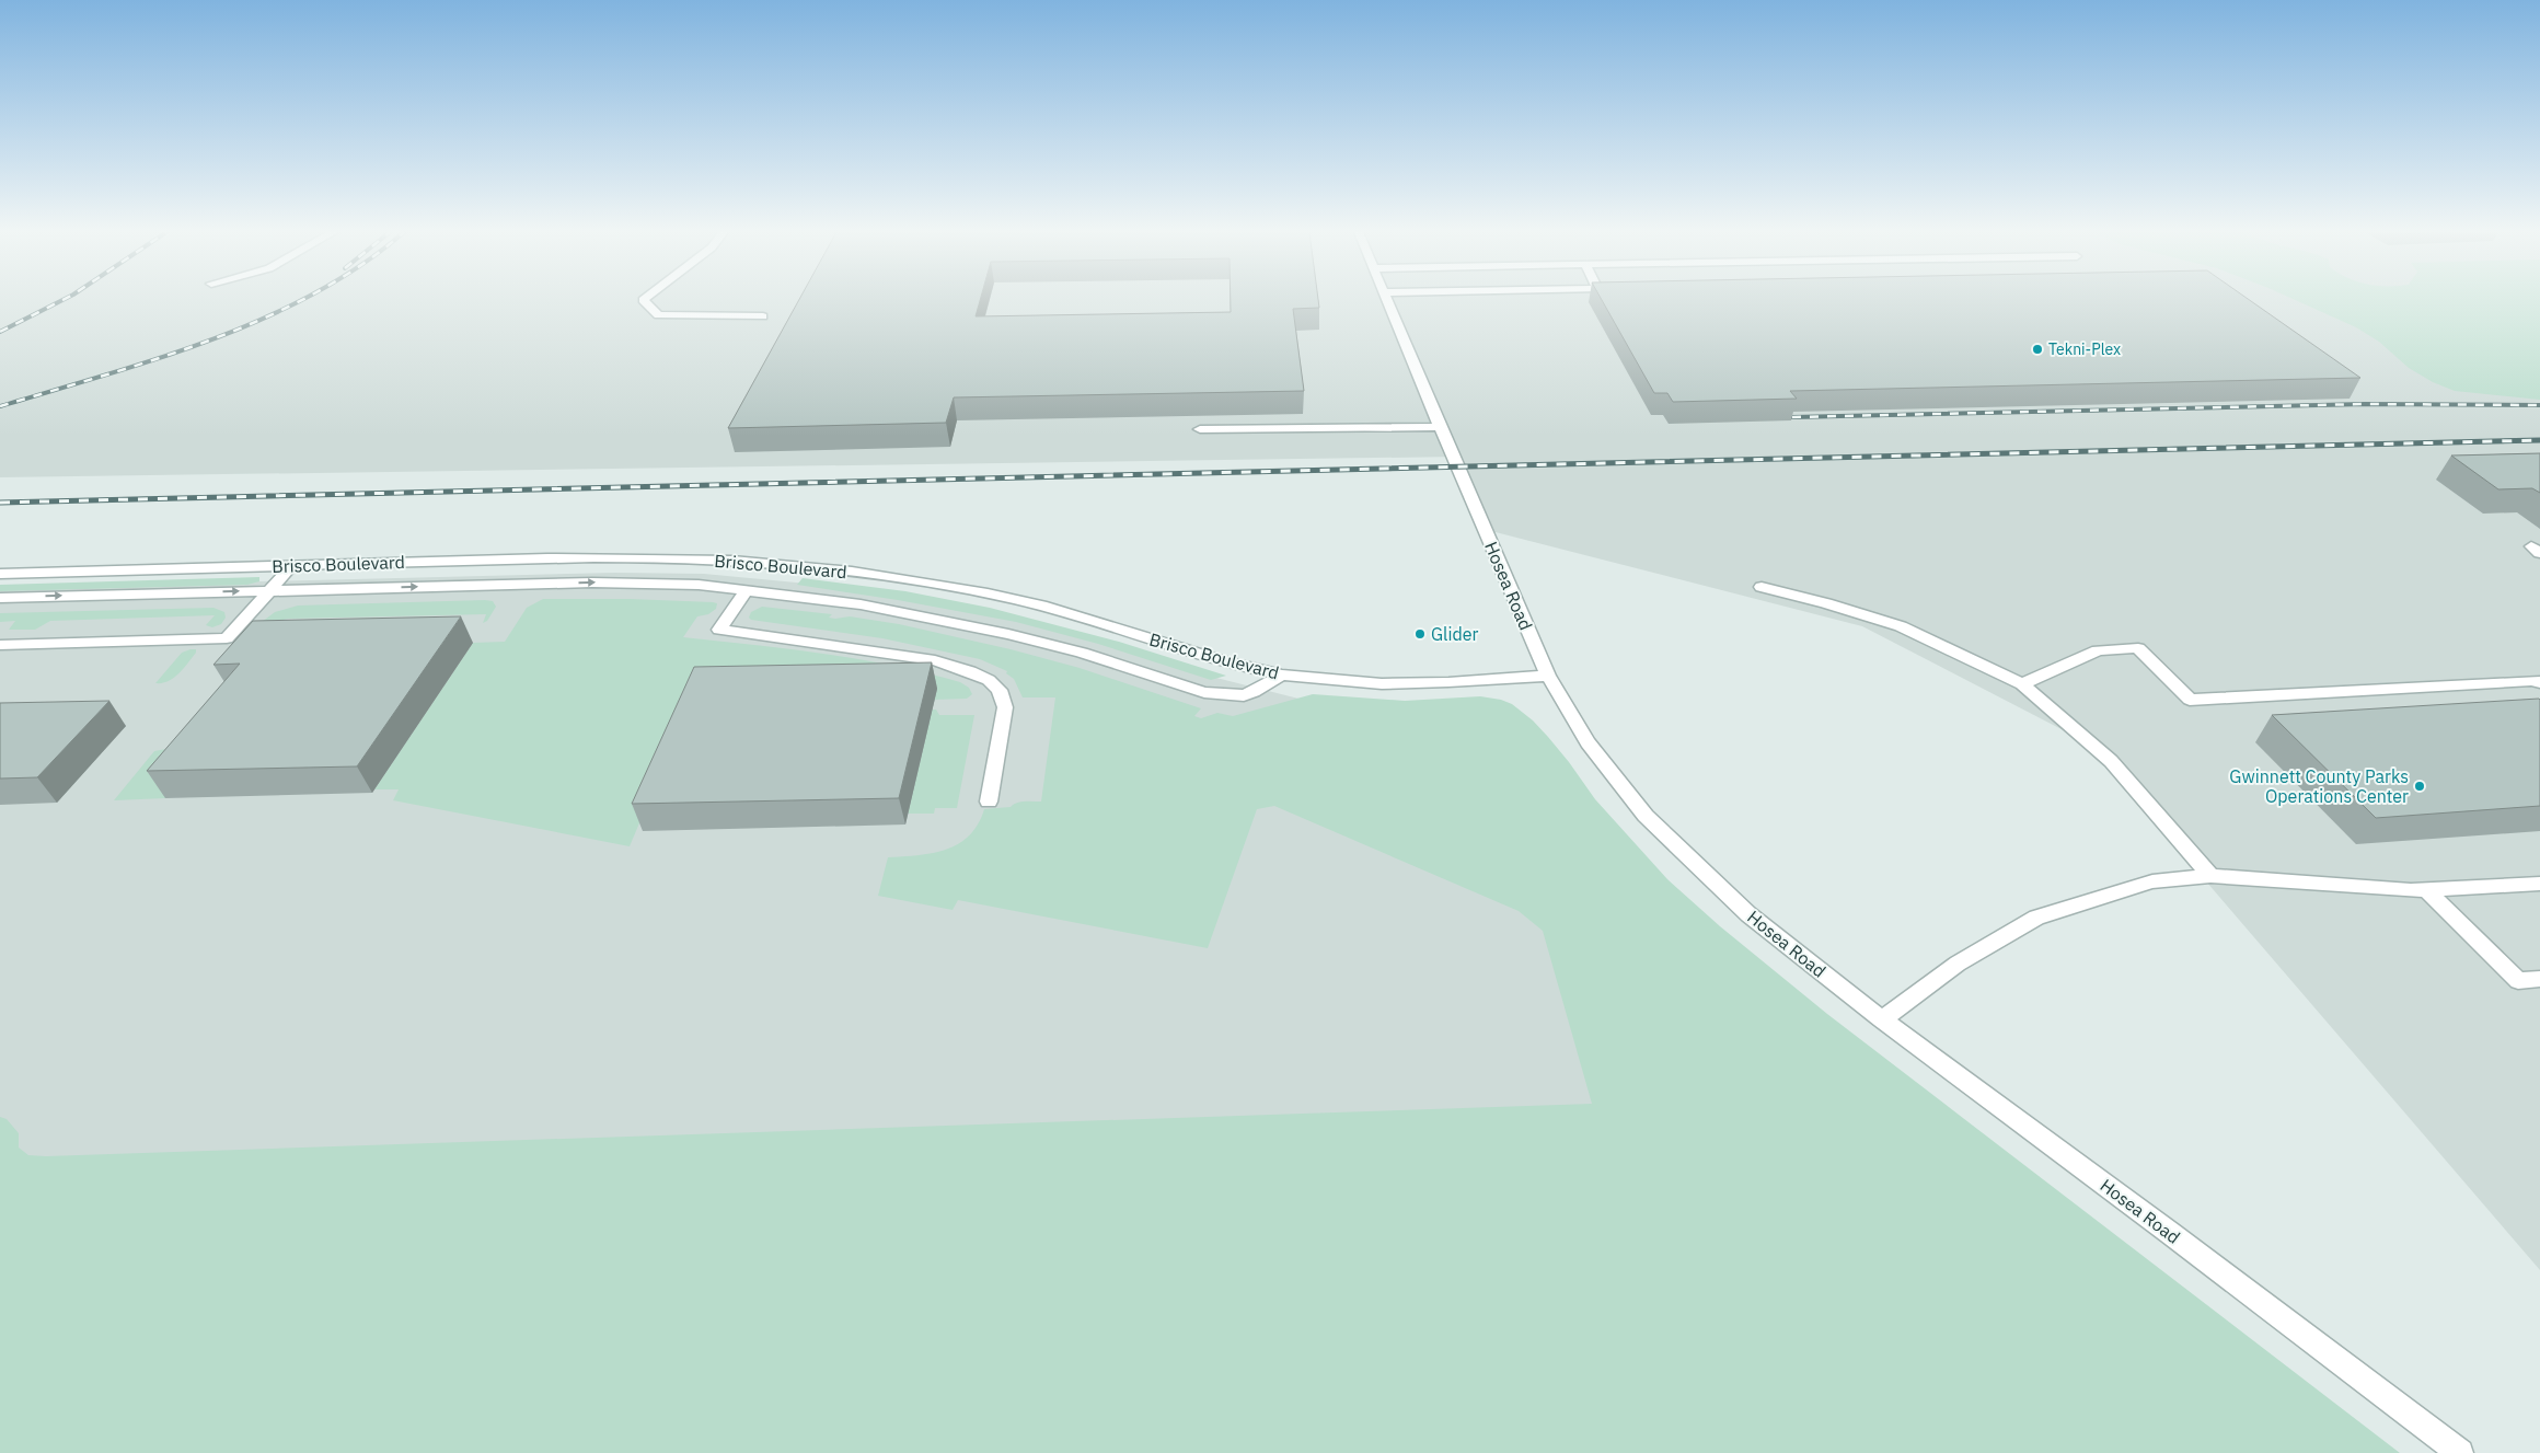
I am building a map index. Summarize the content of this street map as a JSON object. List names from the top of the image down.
{
  "streets": {
    "street": ["Brisco Boulevard", "Hosea Road"]
  },
  "crossings": [
    ["Brisco Boulevard", "Hosea Road"]
  ],
  "places": ["Tekni-Plex", "Glider", "Gwinnett County Parks Operations Center"]
}
